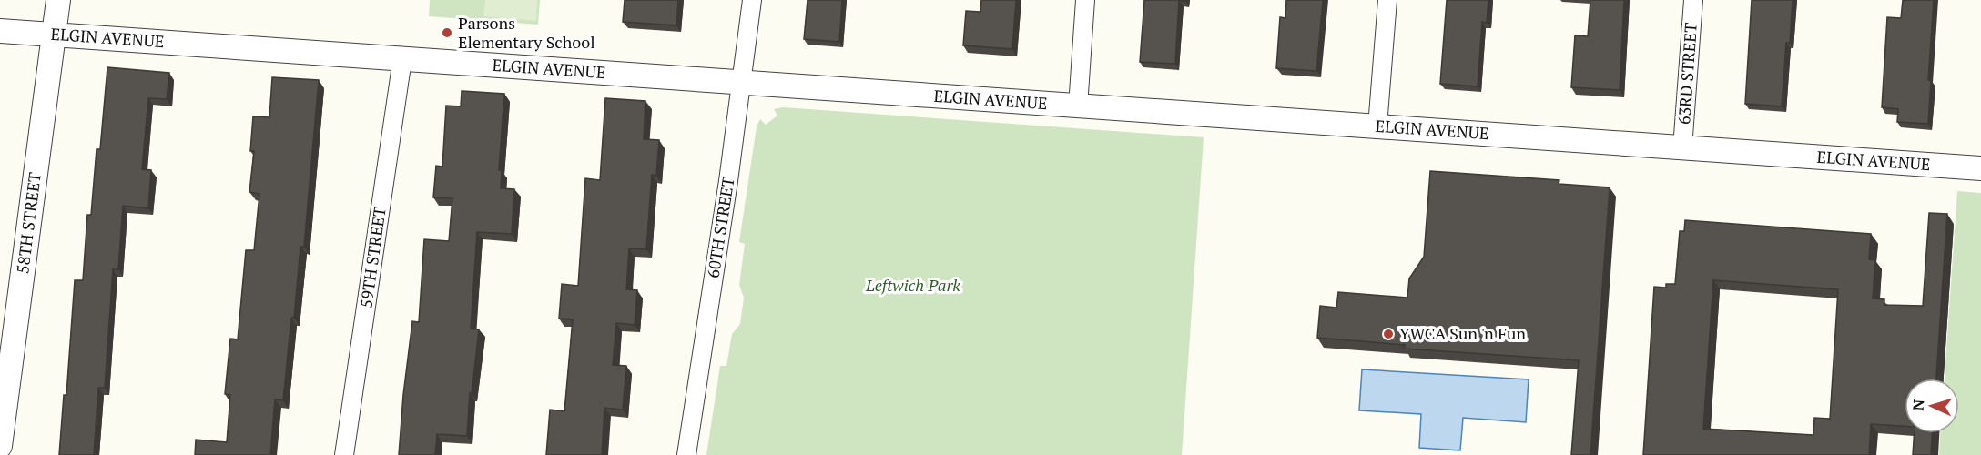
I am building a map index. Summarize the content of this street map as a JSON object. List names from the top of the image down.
{
  "streets": {
    "street": [
      "ELGIN AVENUE",
      "63RD STREET",
      "58TH STREET",
      "60TH STREET",
      "59TH STREET"
    ]
  },
  "crossings": [
    ["ELGIN AVENUE", "63RD STREET"],
    ["ELGIN AVENUE", "58TH STREET"],
    ["ELGIN AVENUE", "60TH STREET"],
    ["ELGIN AVENUE", "59TH STREET"]
  ],
  "parks": ["Leftwich Park"],
  "places": ["Parsons Elementary School", "YWCA Sun 'n Fun"],
  "north": "left"
}
